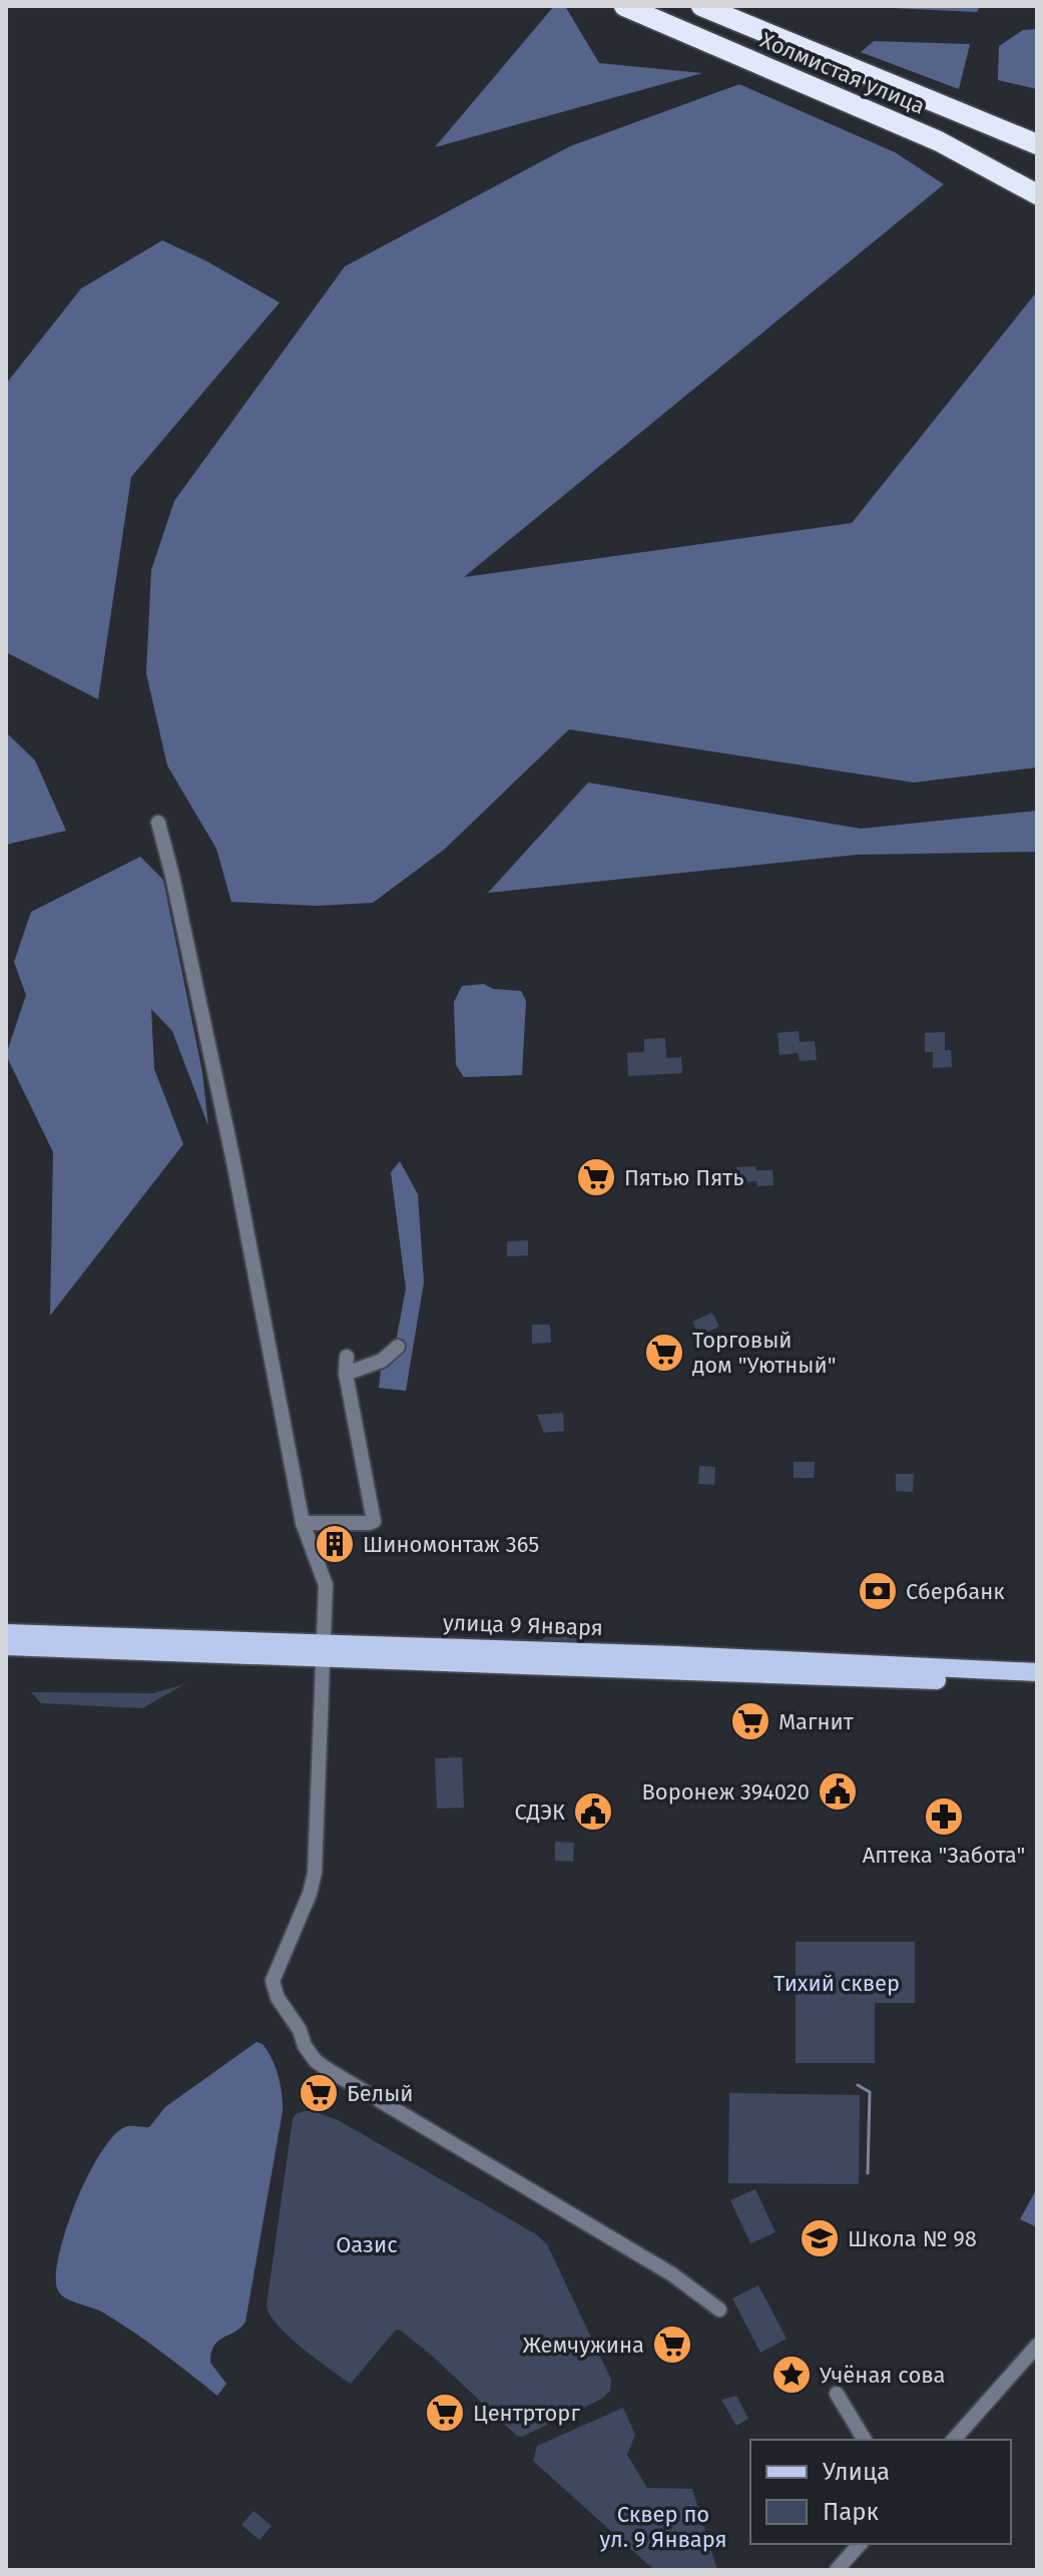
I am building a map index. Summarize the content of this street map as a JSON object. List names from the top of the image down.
{
  "streets": {
    "highway": ["Холмистая улица"],
    "main road": ["улица 9 Января"]
  },
  "parks": ["Тихий сквер", "Оазис", "Сквер по ул. 9 Января"],
  "places": {
    "supermarket": [
      "Пятью Пять",
      "Торговый дом \"Уютный\"",
      "Магнит",
      "Белый",
      "Жемчужина",
      "Центрторг"
    ],
    "building": ["Шиномонтаж 365"],
    "bank": ["Сбербанк"],
    "public building": ["Воронеж 394020", "СДЭК"],
    "pharmacy": ["Аптека \"Забота\""],
    "school or university": ["Школа № 98"],
    "place": ["Учёная сова"]
  },
  "legend": ["Улица", "Парк"]
}
